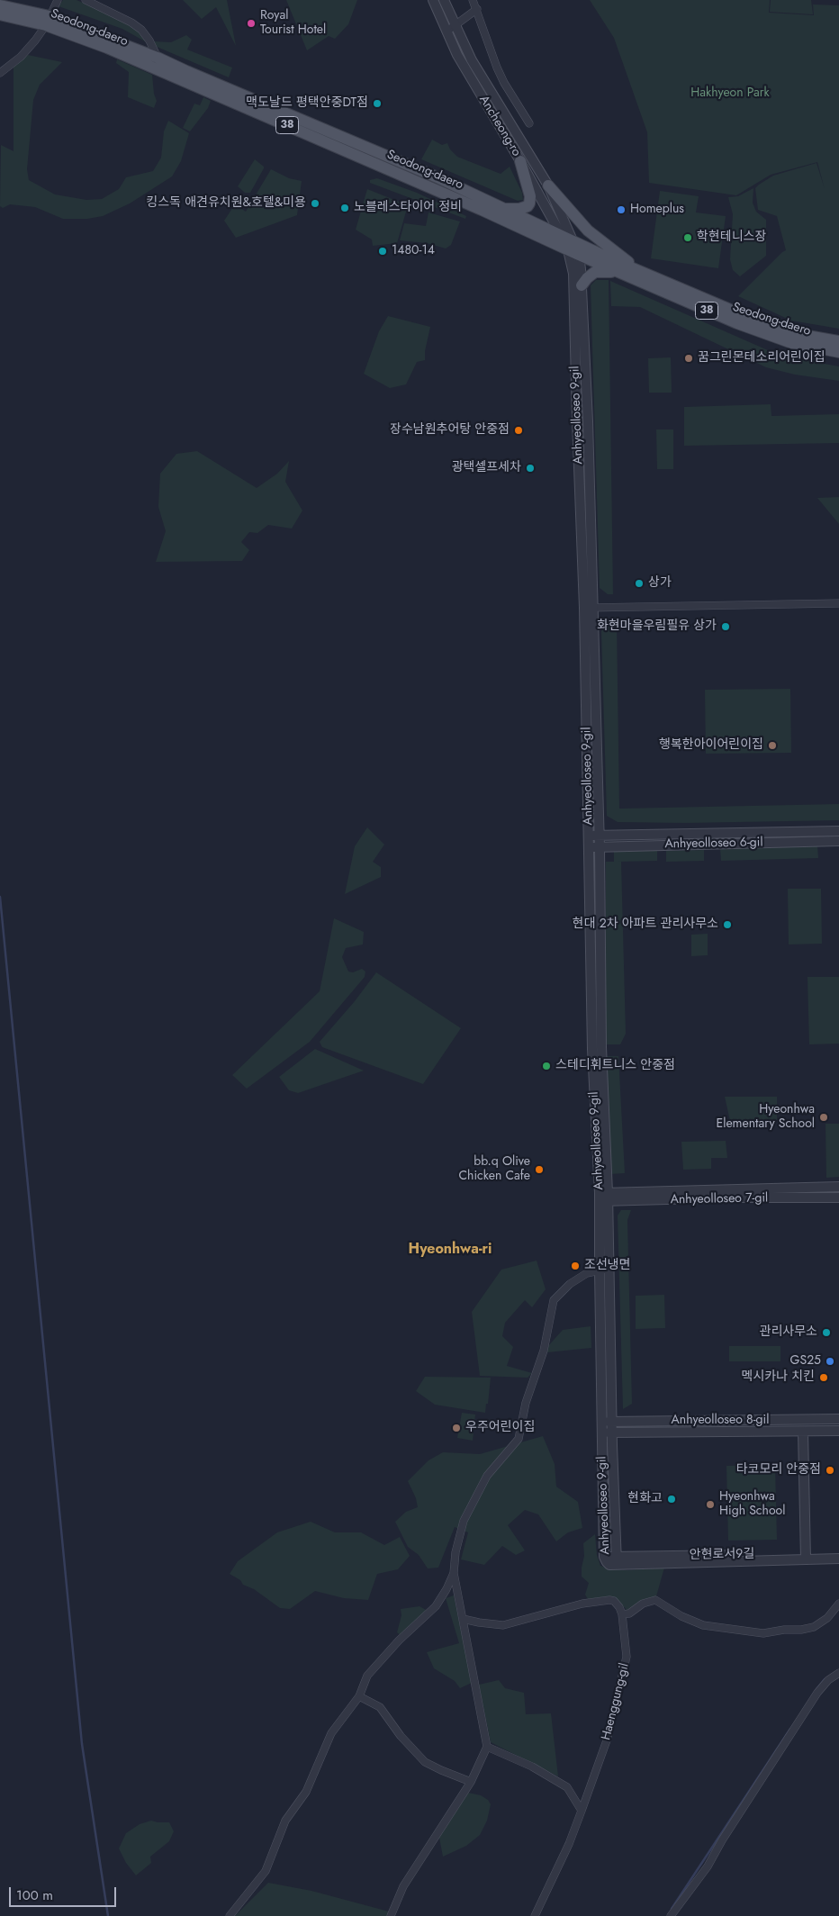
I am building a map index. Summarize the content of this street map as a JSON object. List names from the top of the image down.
{
  "streets": {
    "main road": ["Seodong-daero", "38"],
    "street": [
      "Ancheong-ro",
      "Anhyeolloseo 9-gil",
      "Anhyeolloseo 6-gil",
      "Anhyeolloseo 7-gil",
      "Anhyeolloseo 8-gil",
      "안현로서9길",
      "Haenggung-gil"
    ]
  },
  "crossings": [
    ["Seodong-daero", "Ancheong-ro"],
    ["Seodong-daero", "Anhyeolloseo 9-gil"],
    ["Ancheong-ro", "Anhyeolloseo 9-gil"],
    ["Anhyeolloseo 9-gil", "Anhyeolloseo 6-gil"],
    ["Anhyeolloseo 9-gil", "Anhyeolloseo 7-gil"],
    ["Anhyeolloseo 9-gil", "Anhyeolloseo 8-gil"],
    ["Anhyeolloseo 9-gil", "안현로서9길"]
  ],
  "districts": ["Hyeonhwa-ri"],
  "parks": ["Hakhyeon Park"],
  "places": [
    "Royal Tourist Hotel",
    "맥도날드 평택안중DT점",
    "킹스독 애견유치원&호텔&미용",
    "노블레스타이어 정비",
    "Homeplus",
    "학현테니스장",
    "1480-14",
    "꿈그린몬테소리어린이집",
    "장수남원추어탕 안중점",
    "광택셀프세차",
    "상가",
    "화현마을우림필유 상가",
    "행복한아이어린이집",
    "현대 2차 아파트 관리사무소",
    "스테디휘트니스 안중점",
    "Hyeonhwa Elementary School",
    "bb.q Olive Chicken Cafe",
    "조선냉면",
    "관리사무소",
    "GS25",
    "멕시카나 치킨",
    "우주어린이집",
    "타코모리 안중점",
    "현화고",
    "Hyeonhwa High School"
  ],
  "scale_bar": "100 m"
}
